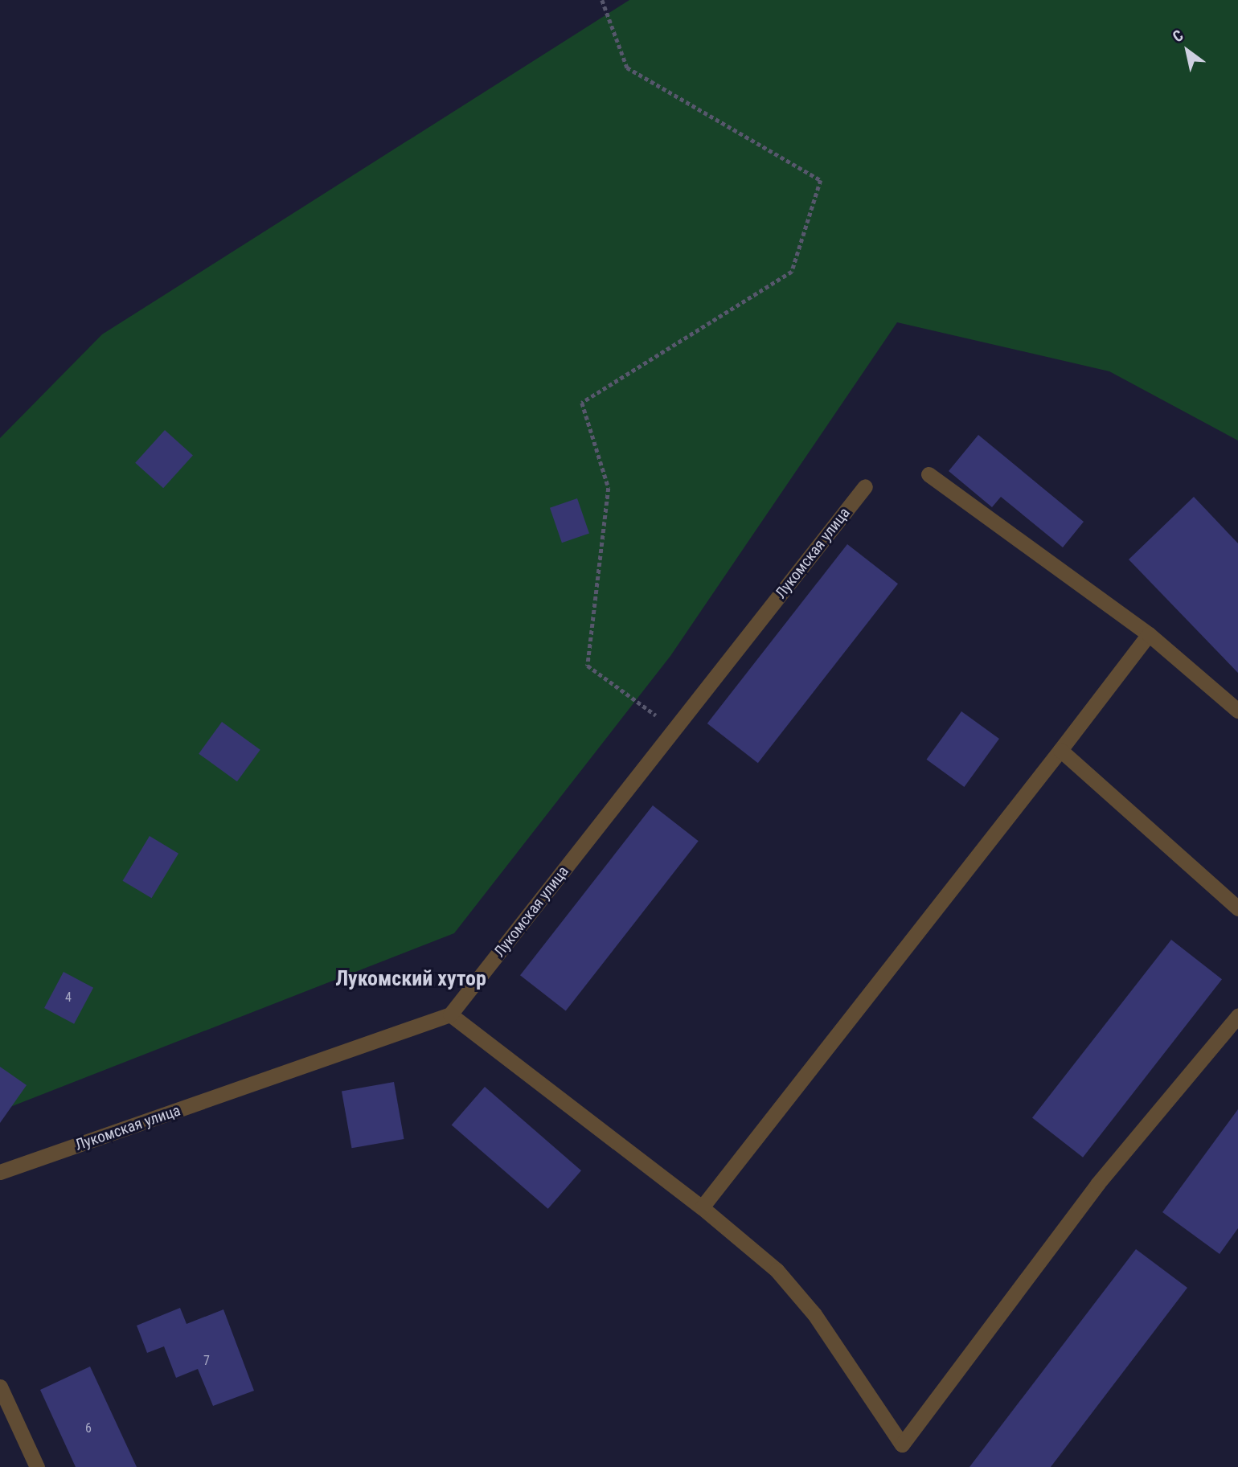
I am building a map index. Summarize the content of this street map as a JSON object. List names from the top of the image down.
{
  "streets": {
    "street": ["Лукомская улица"]
  },
  "districts": ["Лукомский хутор"],
  "house_numbers": ["4", "7", "6"],
  "north": "top left"
}
